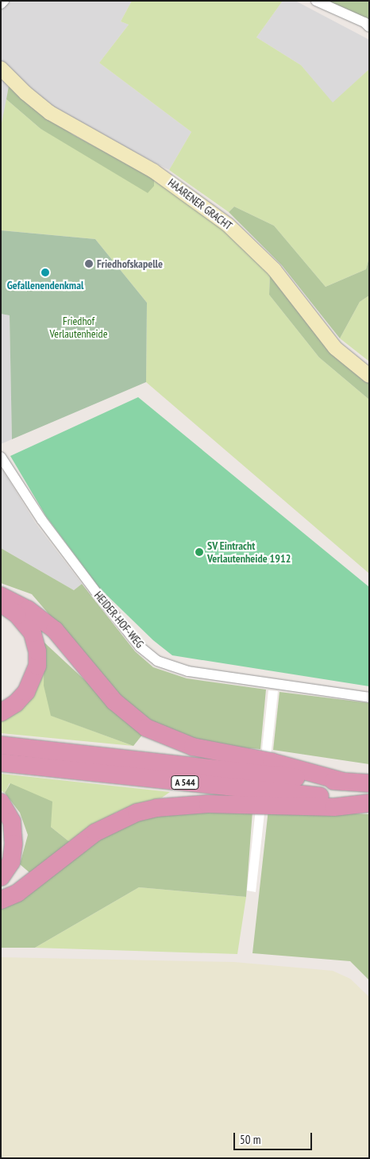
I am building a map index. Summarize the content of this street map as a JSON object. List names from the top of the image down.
{
  "streets": {
    "highway": ["A 544"],
    "main road": ["HAARENER GRACHT"],
    "street": ["HEIDER-HOF-WEG"]
  },
  "parks": ["Friedhof Verlautenheide"],
  "places": ["Friedhofskapelle", "Gefallenendenkmal", "SV Eintracht Verlautenheide 1912"],
  "scale_bar": "50 m"
}
